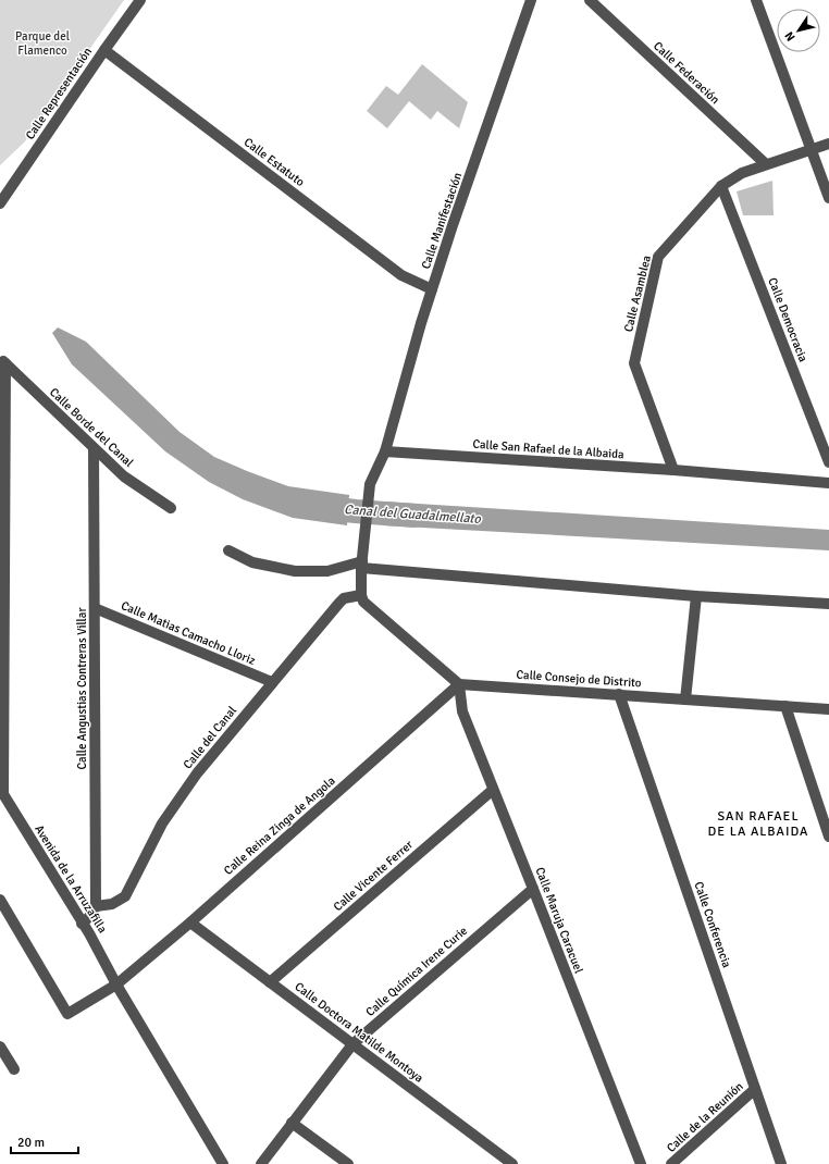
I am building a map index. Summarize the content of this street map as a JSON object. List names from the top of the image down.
{
  "streets": {
    "street": [
      "Calle Federación",
      "Calle Representación",
      "Calle Estatuto",
      "Calle Manifestación",
      "Calle Asamblea",
      "Calle Democracia",
      "Calle Borde del Canal",
      "Calle San Rafael de la Albaida",
      "Calle Matias Camacho Lloriz",
      "Calle Consejo de Distrito",
      "Calle Angustias Contreras Villar",
      "Calle del Canal",
      "Calle Reina Zinga de Angola",
      "Calle Vicente Ferrer",
      "Avenida de la Arruzafilla",
      "Calle Maruja Caracuel",
      "Calle Conferencia",
      "Calle Química Irene Curie",
      "Calle Doctora Matilde Montoya",
      "Calle de la Reunión"
    ]
  },
  "crossings": [
    ["Calle Federación", "Calle Asamblea"],
    ["Calle Representación", "Calle Estatuto"],
    ["Calle Estatuto", "Calle Manifestación"],
    ["Calle Manifestación", "Calle San Rafael de la Albaida"],
    ["Calle Asamblea", "Calle Democracia"],
    ["Calle Asamblea", "Calle San Rafael de la Albaida"],
    ["Calle Borde del Canal", "Calle Angustias Contreras Villar"],
    ["Calle Matias Camacho Lloriz", "Calle Angustias Contreras Villar"],
    ["Calle Matias Camacho Lloriz", "Calle del Canal"],
    ["Calle Consejo de Distrito", "Calle Reina Zinga de Angola"],
    ["Calle Consejo de Distrito", "Calle Maruja Caracuel"],
    ["Calle Consejo de Distrito", "Calle Conferencia"],
    ["Calle Angustias Contreras Villar", "Calle del Canal"],
    ["Calle Reina Zinga de Angola", "Avenida de la Arruzafilla"],
    ["Calle Reina Zinga de Angola", "Calle Maruja Caracuel"],
    ["Calle Reina Zinga de Angola", "Calle Doctora Matilde Montoya"],
    ["Calle Vicente Ferrer", "Calle Maruja Caracuel"],
    ["Calle Vicente Ferrer", "Calle Doctora Matilde Montoya"],
    ["Calle Maruja Caracuel", "Calle Química Irene Curie"],
    ["Calle Conferencia", "Calle de la Reunión"],
    ["Calle Química Irene Curie", "Calle Doctora Matilde Montoya"]
  ],
  "districts": ["SAN RAFAEL DE LA ALBAIDA"],
  "water": ["Canal del Guadalmellato"],
  "parks": ["Parque del Flamenco"],
  "scale_bar": "20 m",
  "north": "bottom left"
}
